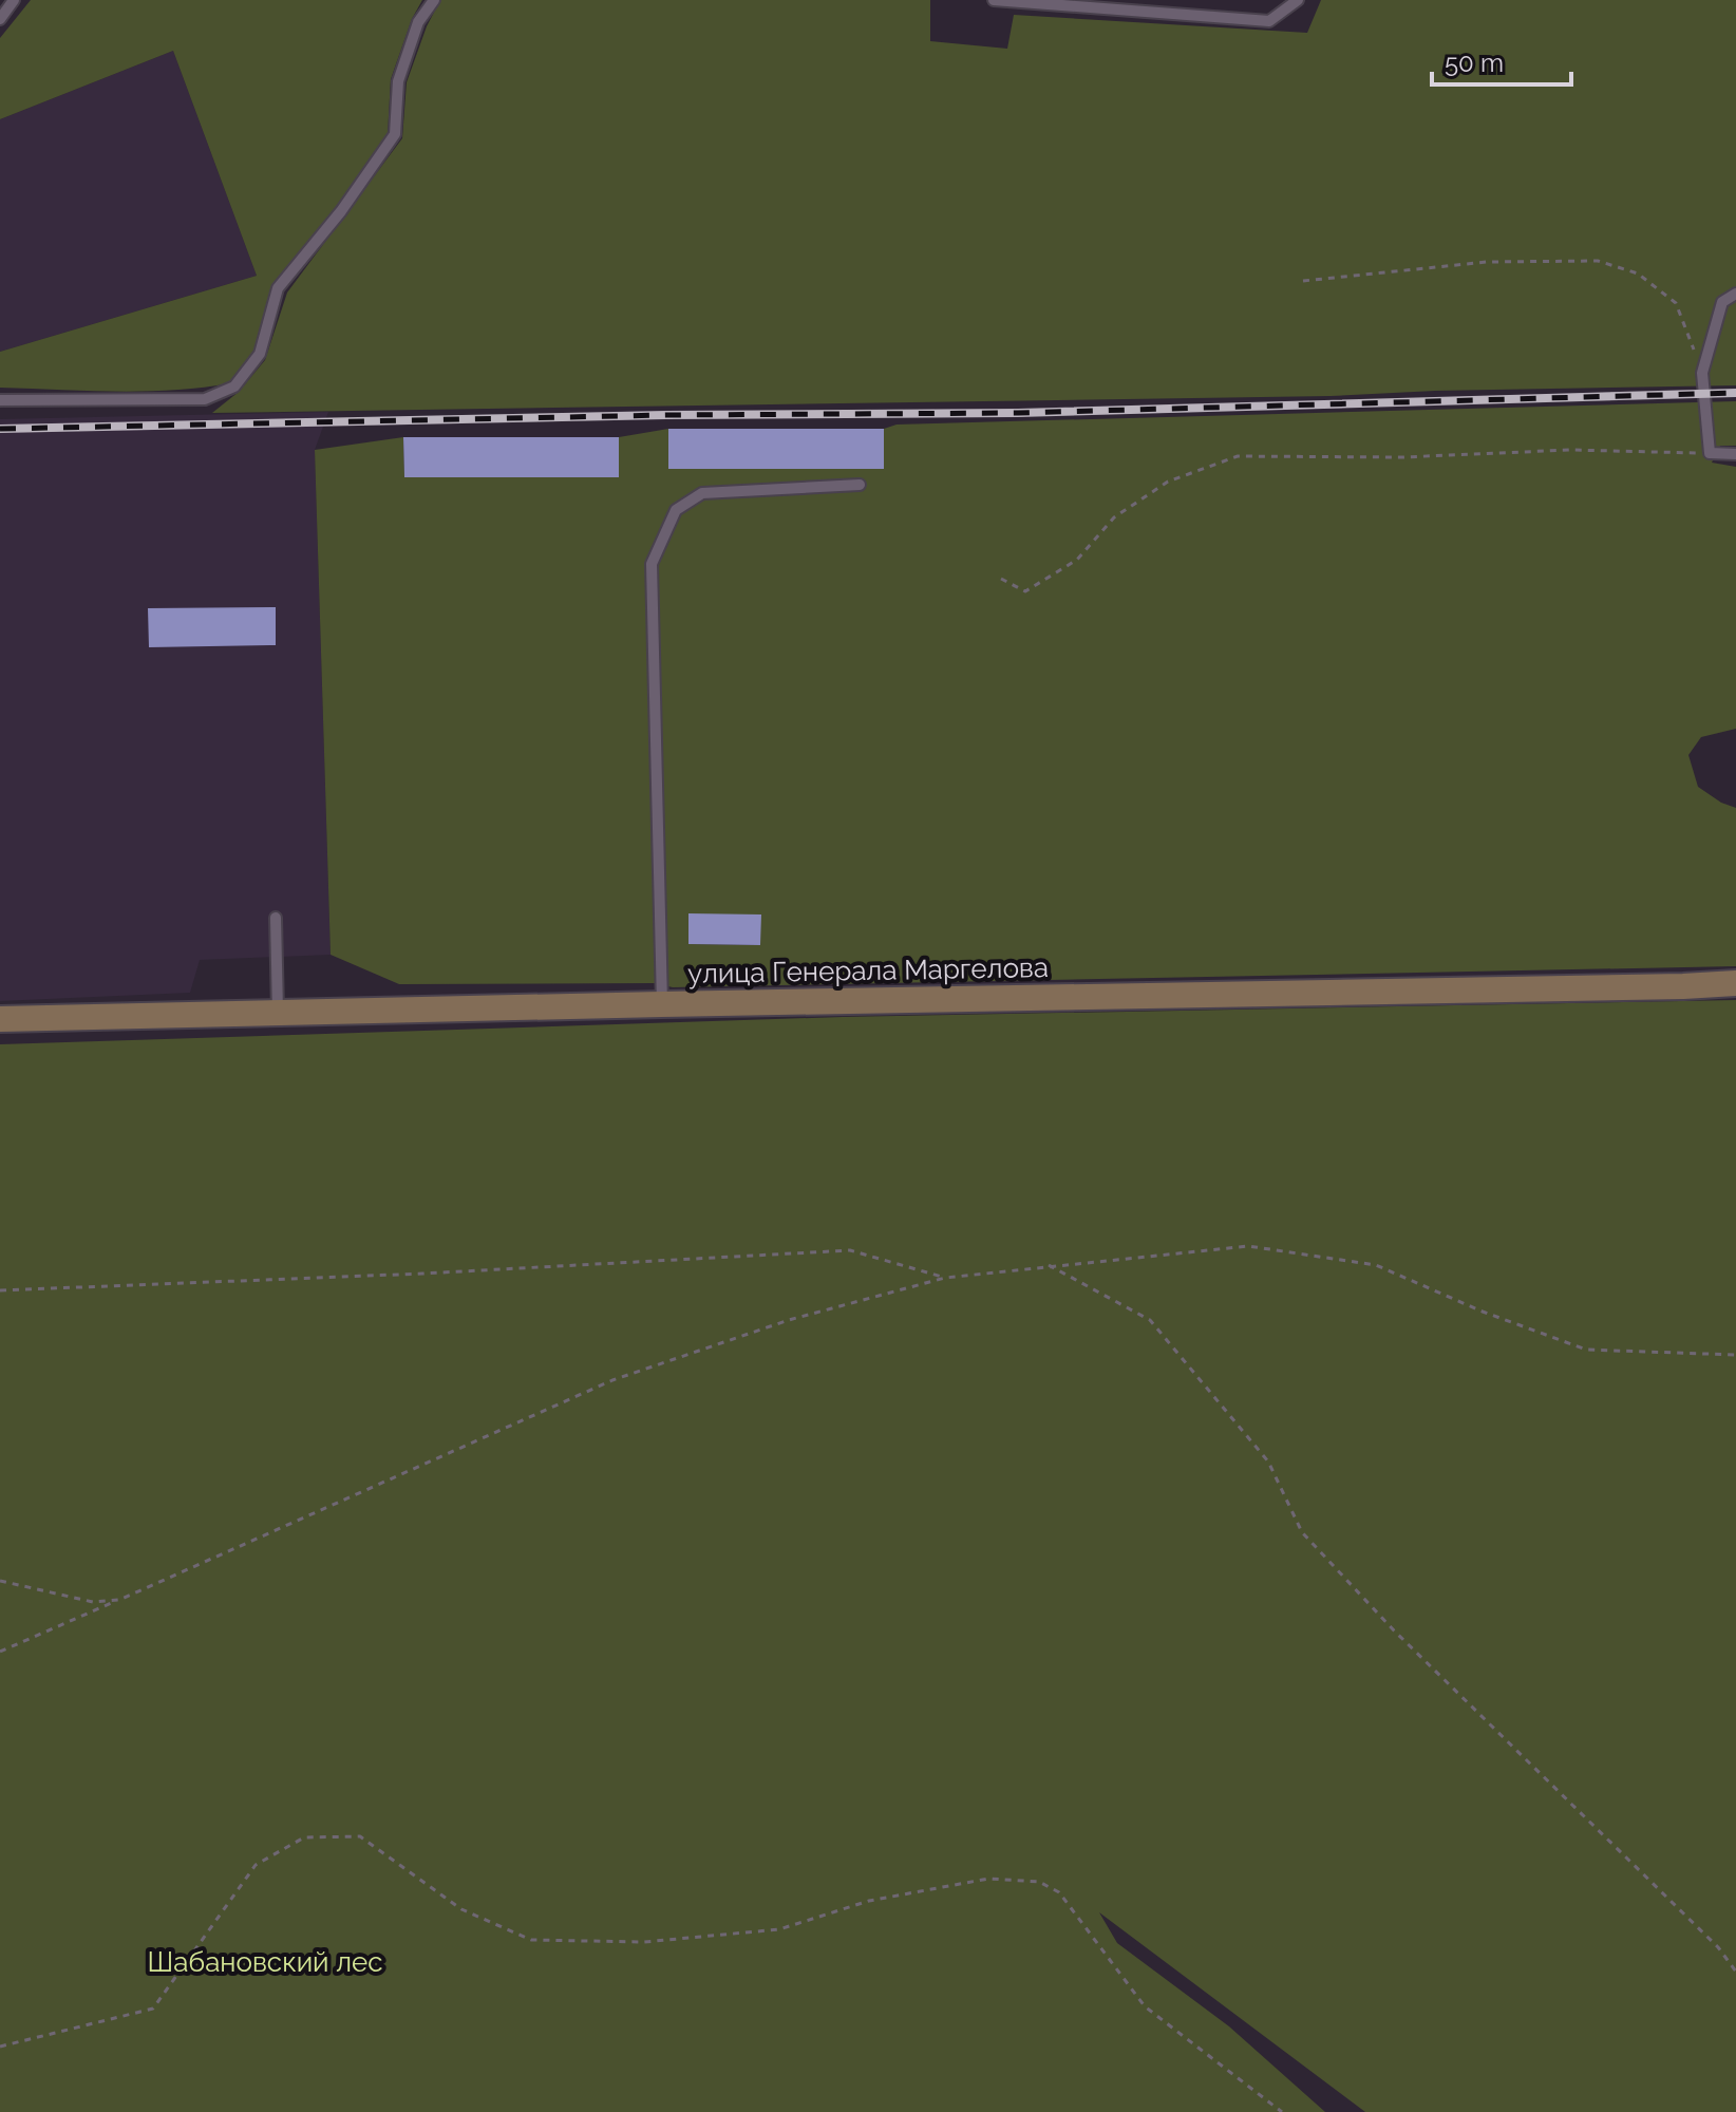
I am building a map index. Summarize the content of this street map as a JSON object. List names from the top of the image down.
{
  "streets": {
    "main road": ["улица Генерала Маргелова"]
  },
  "parks": ["Шабановский лес"],
  "scale_bar": "50 m"
}
